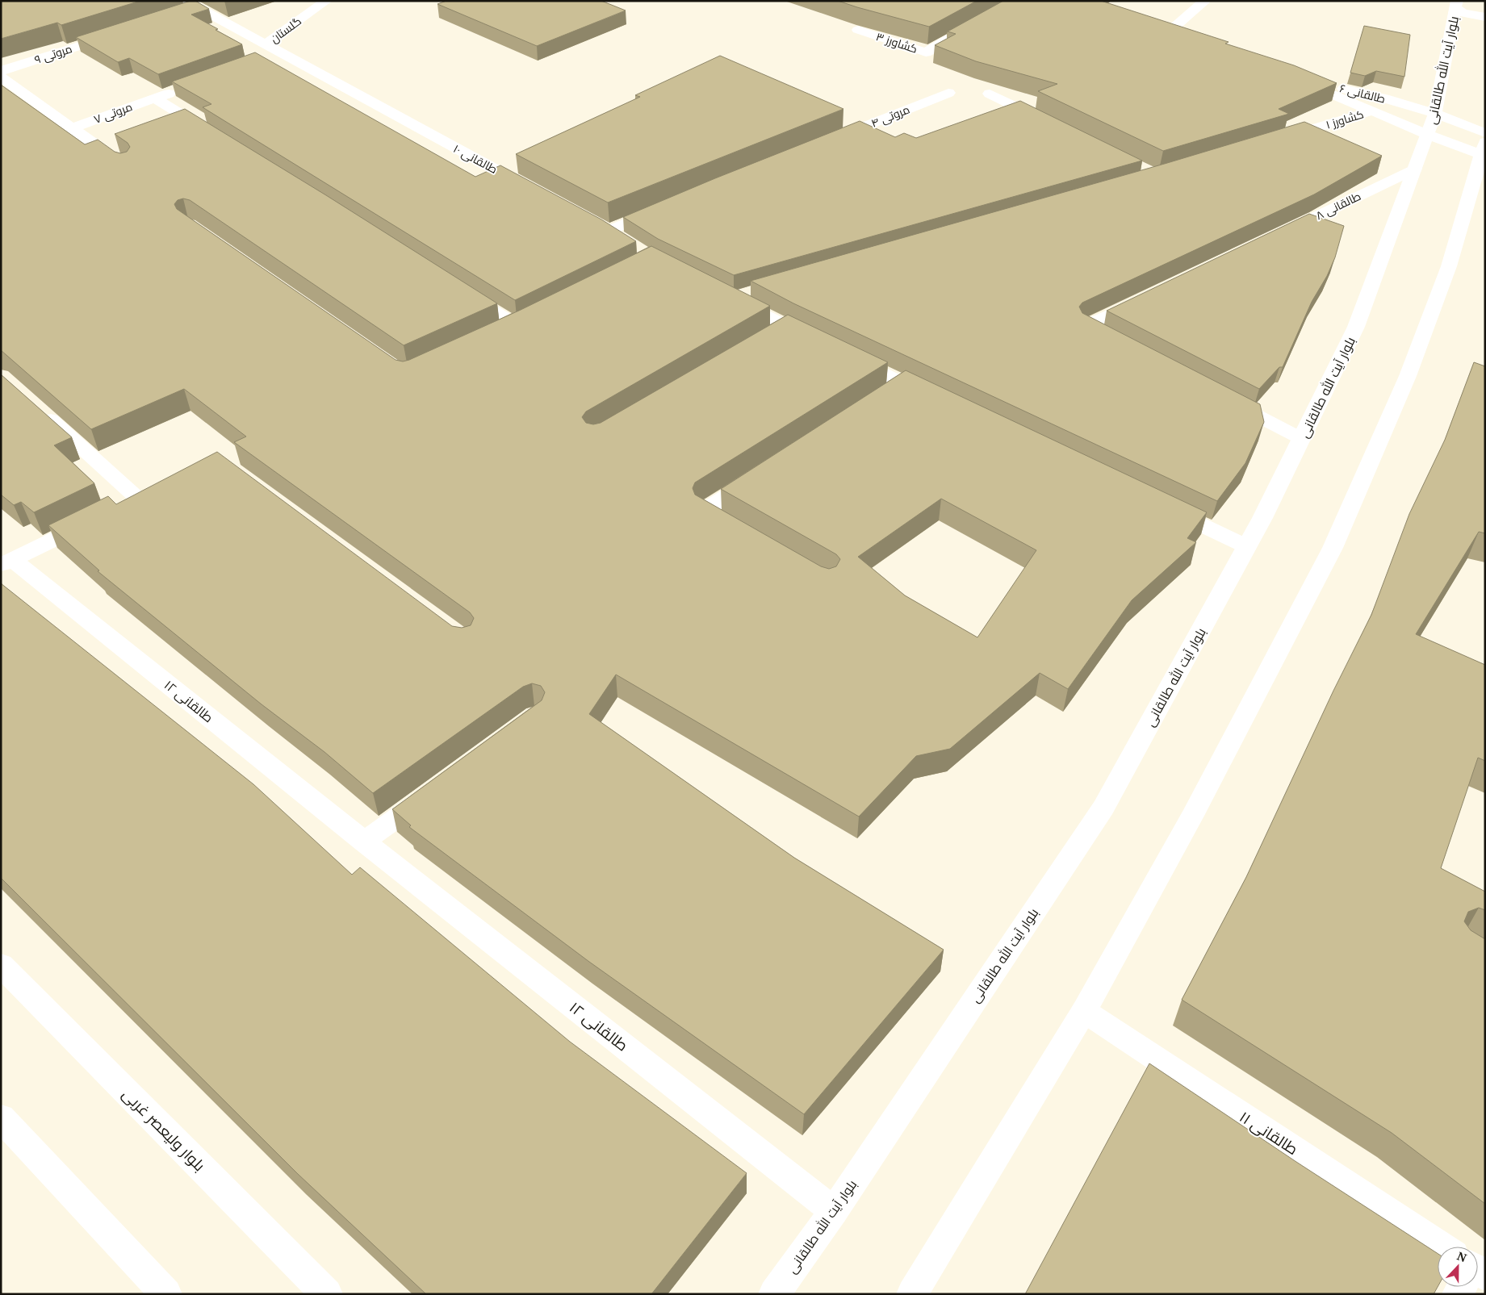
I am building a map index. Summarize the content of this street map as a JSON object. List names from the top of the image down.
{
  "streets": {
    "street": [
      "گلستان",
      "کشاورز ۳",
      "مروتی ۹",
      "بلوار آیت الله طالقانی",
      "طالقانی ۶",
      "مروتی ۷",
      "مروتی ۴",
      "کشاورز ۱",
      "طالقانی ۱۰",
      "طالقانی ۸",
      "طالقانی ۱۲",
      "بلوار ولیعصر غربی",
      "طالقانی ۱۱"
    ]
  },
  "crossings": [
    ["گلستان", "طالقانی ۱۰"],
    ["بلوار آیت الله طالقانی", "طالقانی ۶"],
    ["بلوار آیت الله طالقانی", "طالقانی ۸"],
    ["بلوار آیت الله طالقانی", "طالقانی ۱۲"],
    ["طالقانی ۶", "کشاورز ۱"]
  ],
  "north": "top"
}
